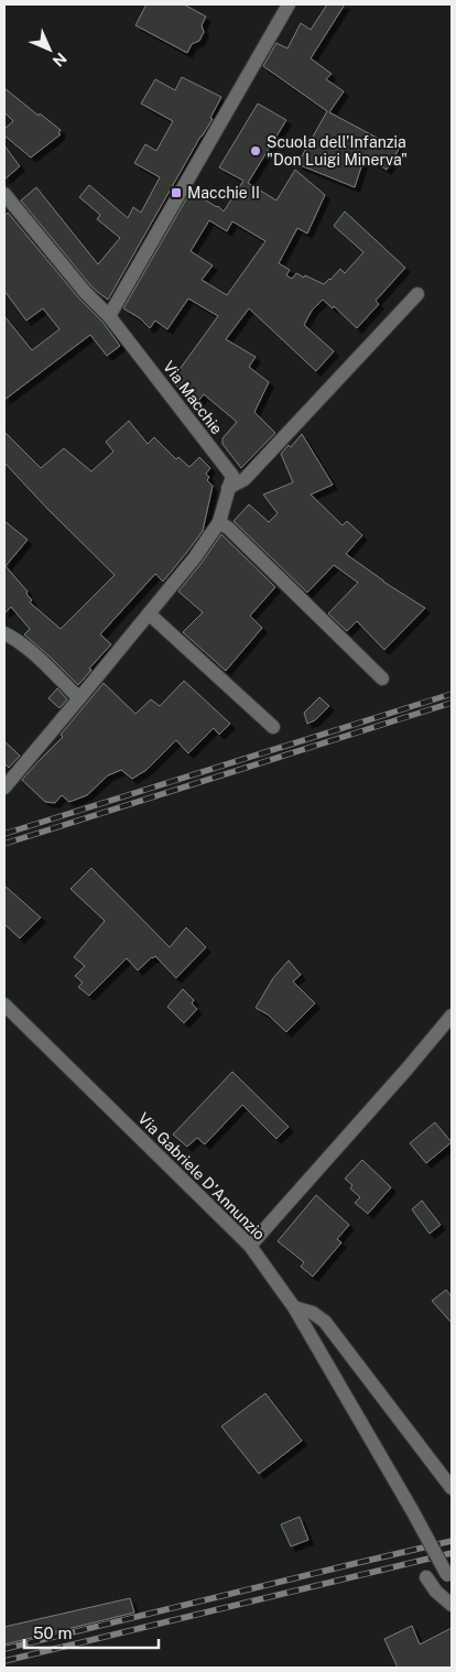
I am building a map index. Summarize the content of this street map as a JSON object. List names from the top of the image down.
{
  "streets": {
    "street": ["Via Macchie", "Via Gabriele D'Annunzio"]
  },
  "places": {
    "other": ["Scuola dell'Infanzia \"Don Luigi Minerva\""],
    "transit": ["Macchie II"]
  },
  "scale_bar": "50 m",
  "north": "bottom right"
}
